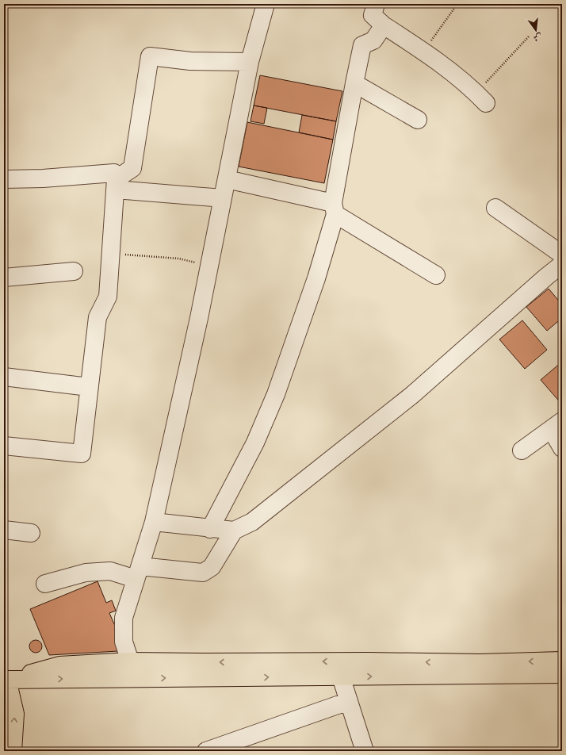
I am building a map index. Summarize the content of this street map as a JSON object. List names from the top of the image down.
{
  "north": "bottom"
}
